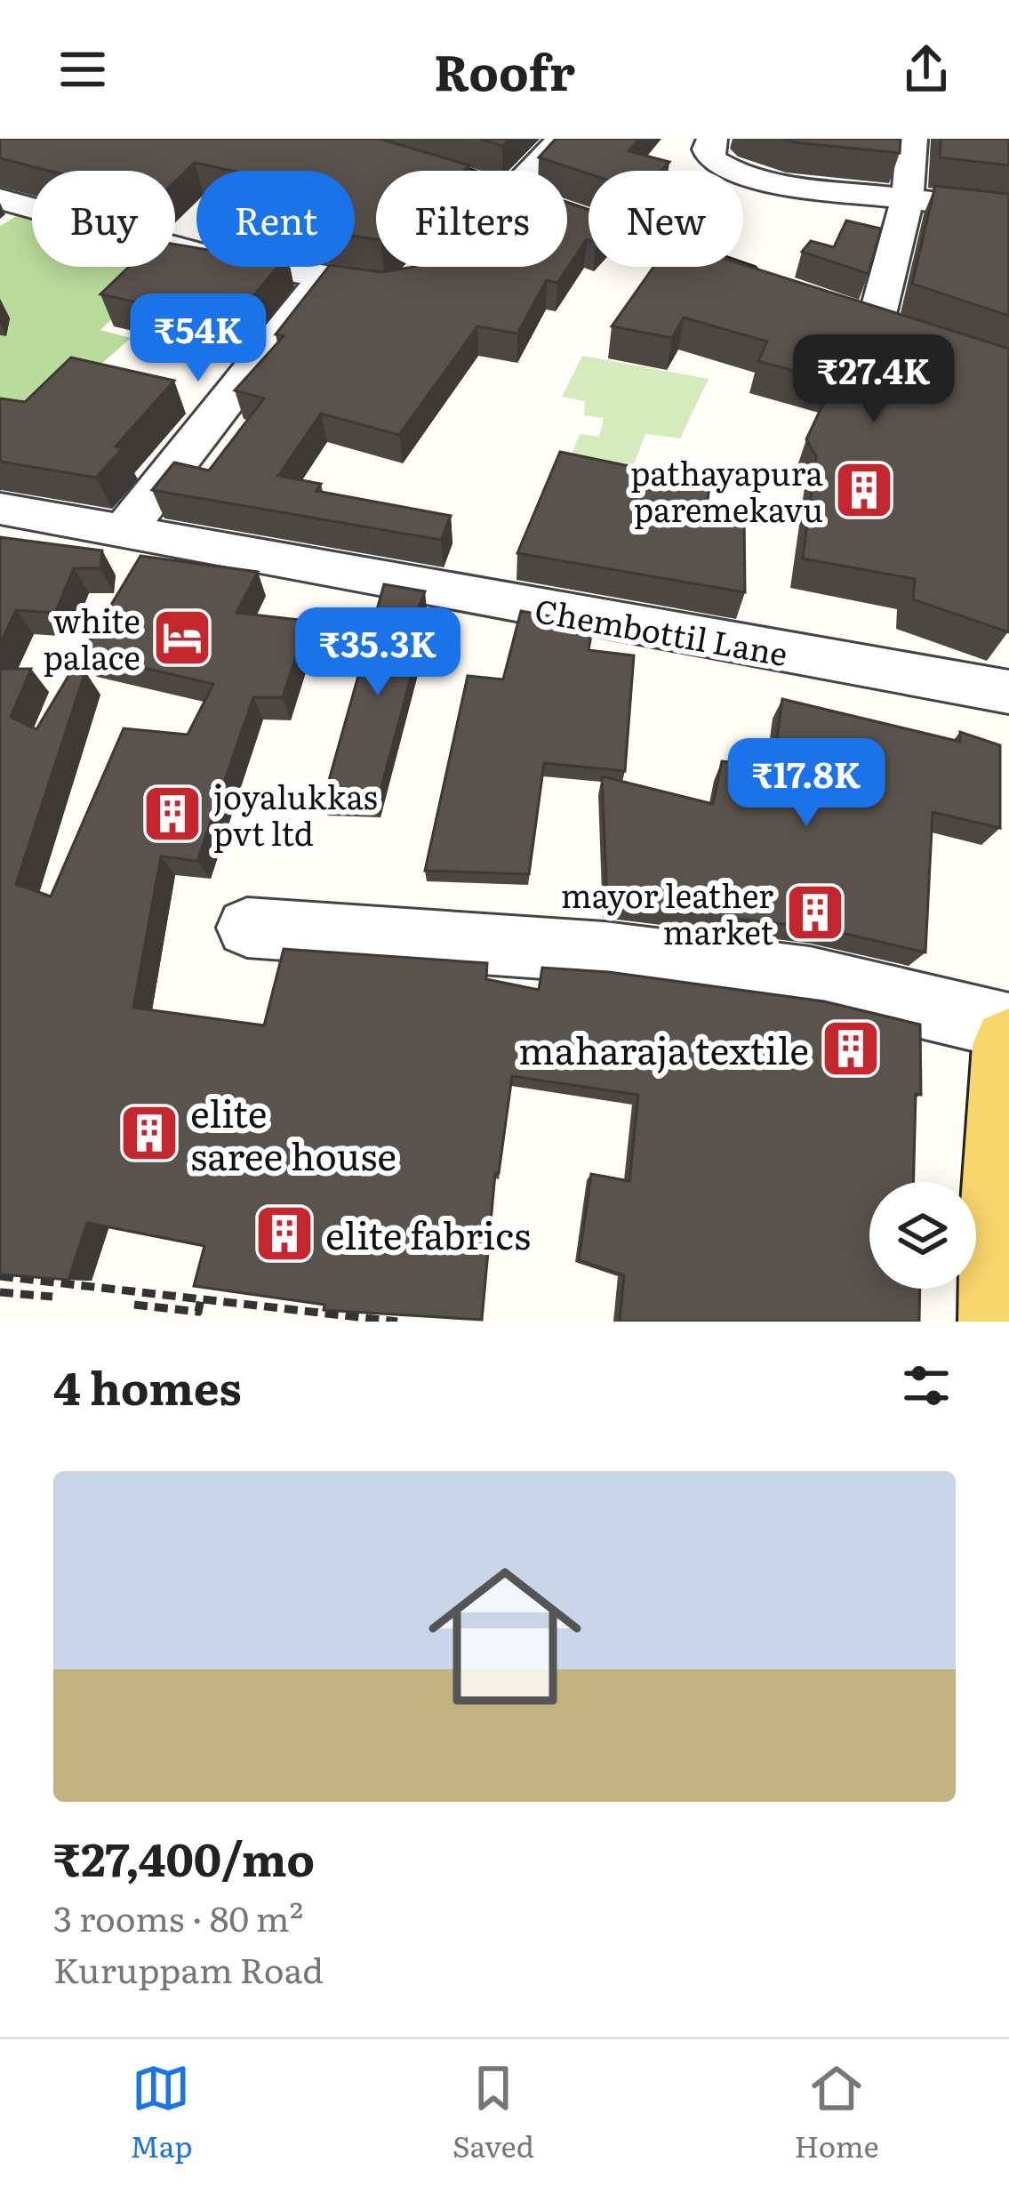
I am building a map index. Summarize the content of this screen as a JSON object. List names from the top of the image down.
{
  "streets": {
    "street": ["Chembottil Lane"]
  },
  "places": {
    "building": [
      "pathayapura paremekavu",
      "joyalukkas pvt ltd",
      "mayor leather market",
      "maharaja textile",
      "elite saree house",
      "elite fabrics"
    ],
    "hotel": ["white palace"]
  },
  "page": {
    "header": "Roofr",
    "chip": [
      "Buy",
      "Rent",
      "Filters",
      "New"
    ],
    "price": [
      "₹54K",
      "₹27.4K",
      "₹35.3K",
      "₹17.8K"
    ],
    "heading": "4 homes",
    "list": [
      {
        "name": "₹27,400/mo",
        "note": "3 rooms · 80 m² · Kuruppam Road"
      }
    ],
    "tabs": ["Map", "Saved", "Home"]
  }
}
